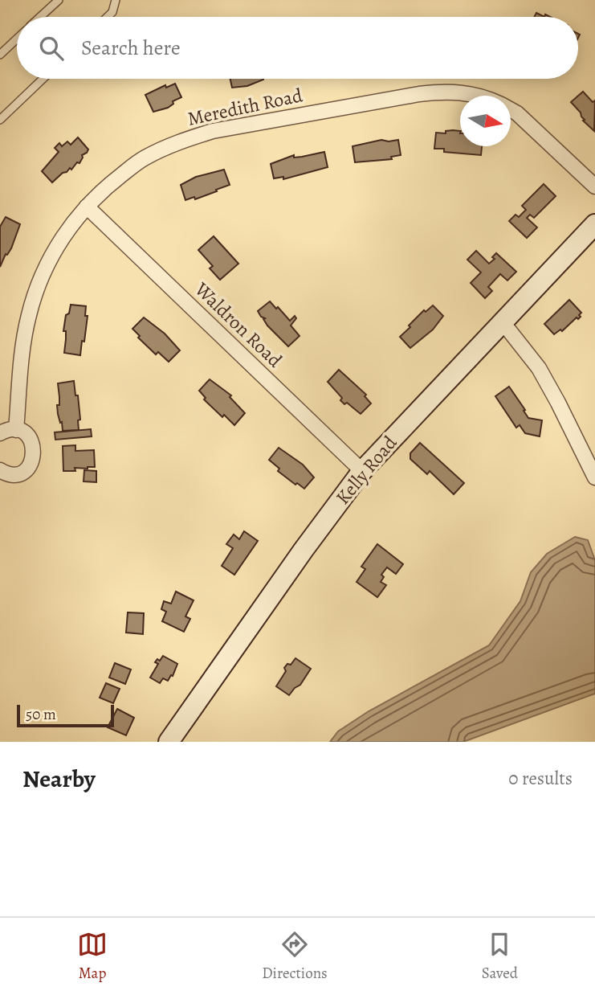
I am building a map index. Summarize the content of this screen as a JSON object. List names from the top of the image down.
{
  "streets": {
    "street": ["Meredith Road", "Waldron Road", "Kelly Road"]
  },
  "crossings": [
    ["Meredith Road", "Waldron Road"],
    ["Waldron Road", "Kelly Road"]
  ],
  "scale_bar": "50 m",
  "north": "right",
  "page": {
    "search": "Search here",
    "scale": "50 m",
    "heading": ["Nearby", "0 results"],
    "nav": ["Map", "Directions", "Saved"]
  }
}
